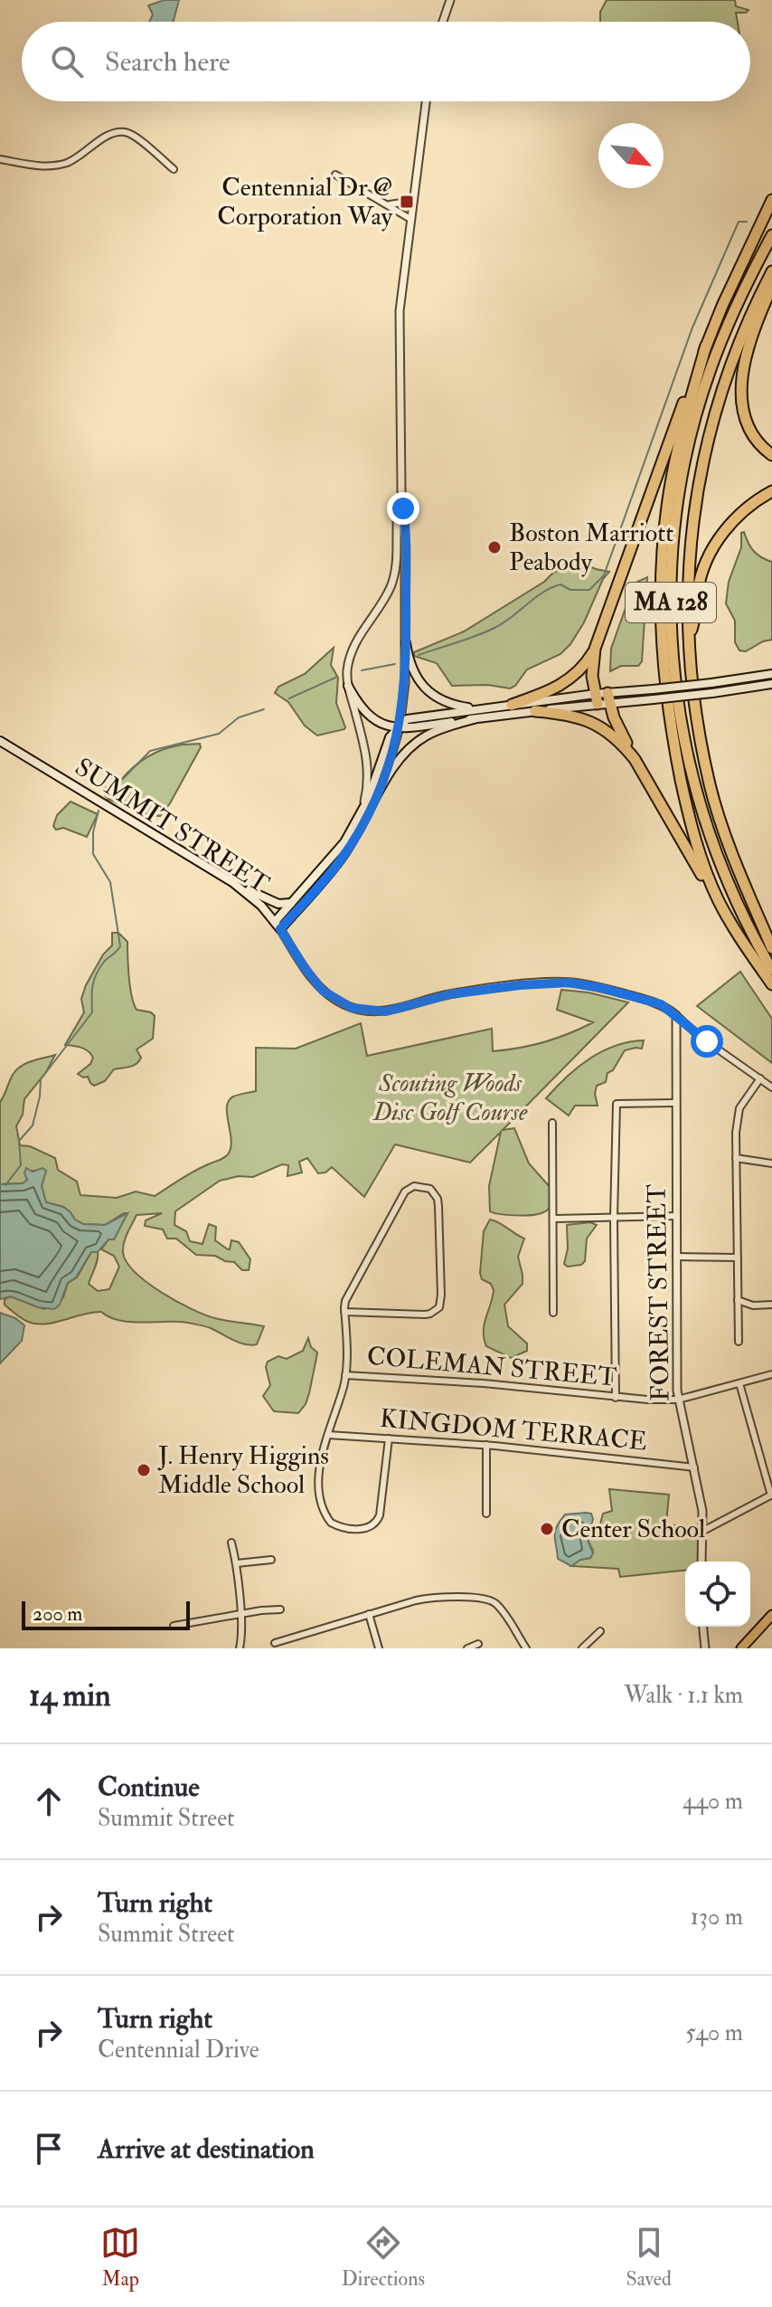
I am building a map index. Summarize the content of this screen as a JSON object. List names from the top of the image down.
{
  "streets": {
    "highway": ["MA 128"],
    "main road": ["SUMMIT STREET"],
    "street": ["FOREST STREET", "COLEMAN STREET", "KINGDOM TERRACE"]
  },
  "crossings": [
    ["SUMMIT STREET", "FOREST STREET"],
    ["FOREST STREET", "COLEMAN STREET"],
    ["FOREST STREET", "KINGDOM TERRACE"]
  ],
  "parks": ["Scouting Woods Disc Golf Course"],
  "places": {
    "transit": ["Centennial Dr @ Corporation Way"],
    "other": ["Boston Marriott Peabody", "J. Henry Higgins Middle School", "Center School"]
  },
  "scale_bar": "200 m",
  "north": "bottom right",
  "page": {
    "search": "Search here",
    "scale": "200 m",
    "heading": ["14 min", "Walk · 1.1 km"],
    "list": [
      ["Continue", "Summit Street", "440 m"],
      ["Turn right", "Summit Street", "130 m"],
      ["Turn right", "Centennial Drive", "540 m"],
      "Arrive at destination"
    ],
    "nav": ["Map", "Directions", "Saved"]
  }
}
